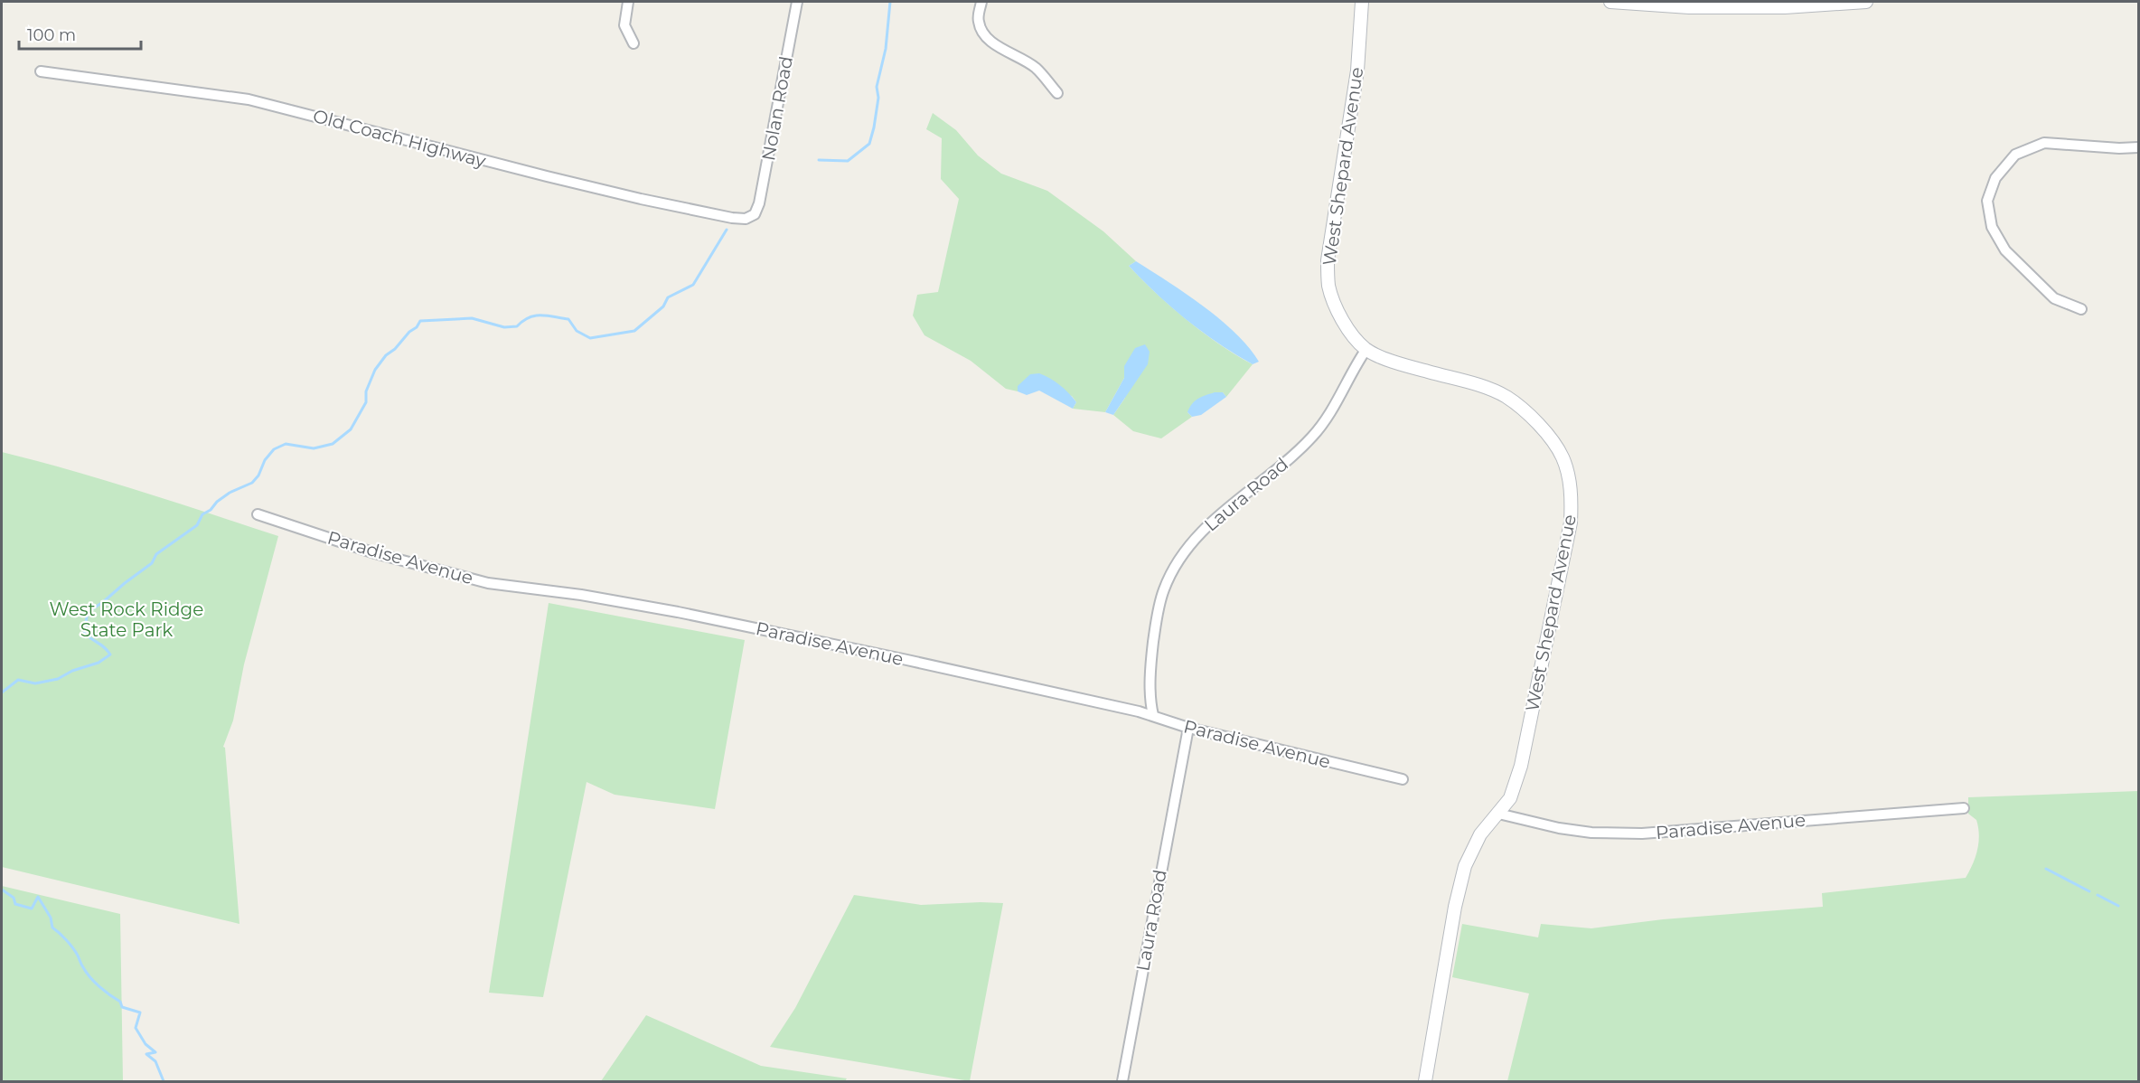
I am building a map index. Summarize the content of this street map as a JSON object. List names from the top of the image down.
{
  "streets": {
    "street": [
      "Nolan Road",
      "Old Coach Highway",
      "West Shepard Avenue",
      "Laura Road",
      "Paradise Avenue"
    ]
  },
  "crossings": [
    ["Nolan Road", "Old Coach Highway"],
    ["West Shepard Avenue", "Laura Road"],
    ["West Shepard Avenue", "Paradise Avenue"],
    ["Laura Road", "Paradise Avenue"]
  ],
  "parks": ["West Rock Ridge State Park"],
  "scale_bar": "100 m"
}
